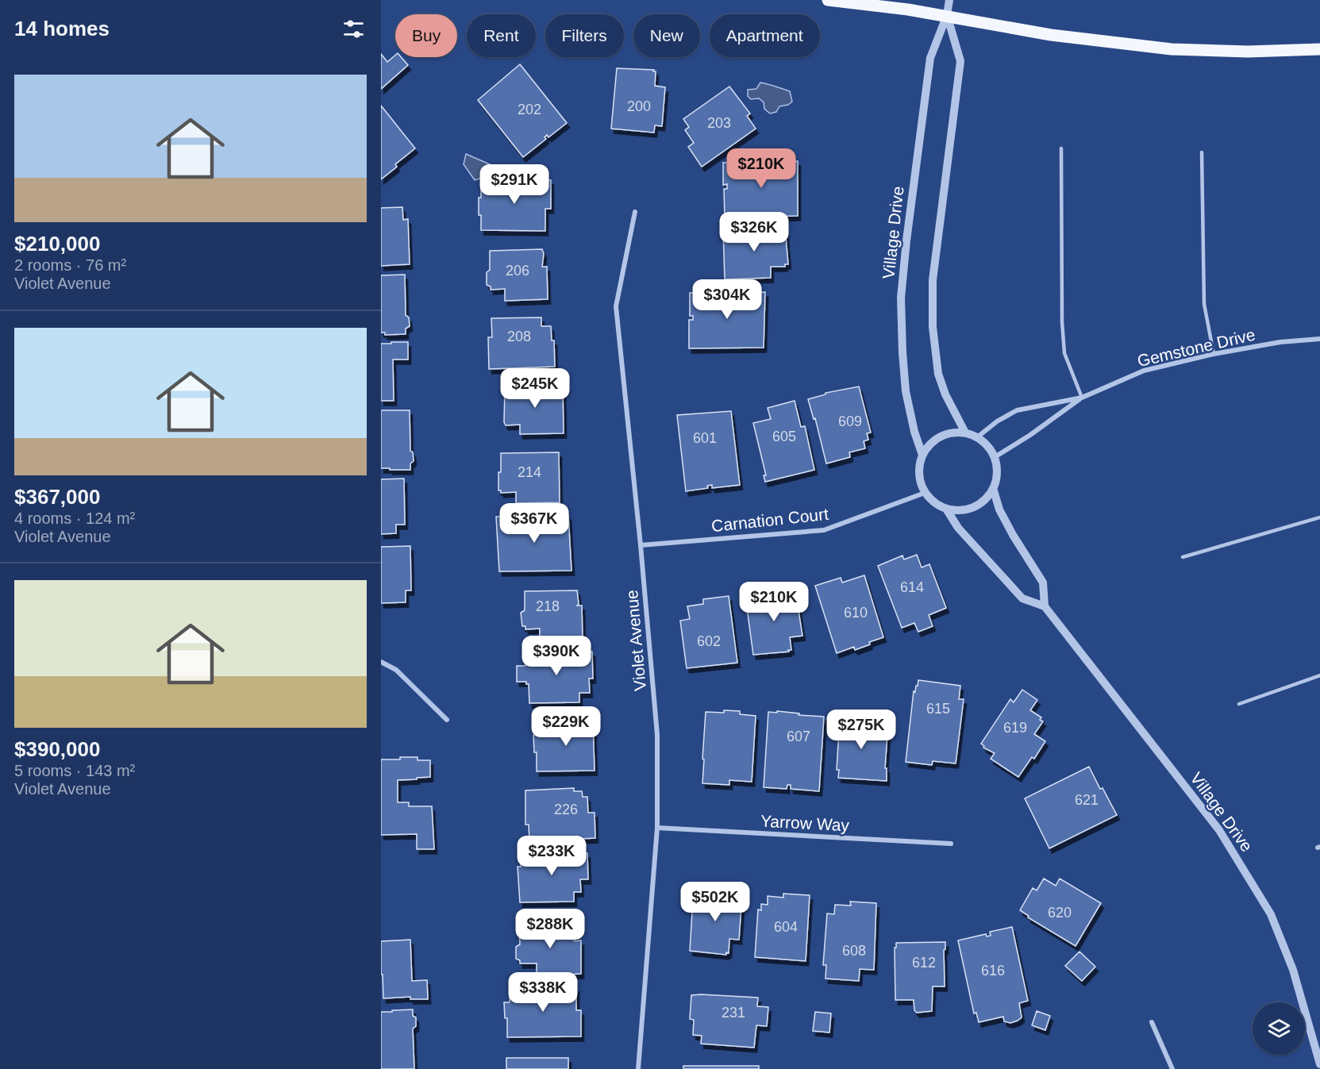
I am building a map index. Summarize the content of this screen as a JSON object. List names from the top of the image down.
{
  "streets": {
    "street": [
      "Village Drive",
      "Gemstone Drive",
      "Carnation Court",
      "Violet Avenue",
      "Yarrow Way"
    ]
  },
  "crossings": [
    ["Village Drive", "Gemstone Drive"],
    ["Village Drive", "Carnation Court"],
    ["Gemstone Drive", "Carnation Court"],
    ["Carnation Court", "Violet Avenue"],
    ["Violet Avenue", "Yarrow Way"]
  ],
  "house_numbers": [
    "200",
    "202",
    "203",
    "206",
    "208",
    "609",
    "605",
    "601",
    "214",
    "614",
    "218",
    "610",
    "602",
    "615",
    "619",
    "607",
    "621",
    "226",
    "620",
    "604",
    "608",
    "612",
    "616",
    "231"
  ],
  "page": {
    "heading": "14 homes",
    "chip": [
      "Buy",
      "Rent",
      "Filters",
      "New",
      "Apartment"
    ],
    "list": [
      {
        "name": "$210,000",
        "note": "2 rooms · 76 m² · Violet Avenue"
      },
      {
        "name": "$367,000",
        "note": "4 rooms · 124 m² · Violet Avenue"
      },
      {
        "name": "$390,000",
        "note": "5 rooms · 143 m² · Violet Avenue"
      }
    ],
    "price": [
      "$210K",
      "$291K",
      "$326K",
      "$304K",
      "$245K",
      "$367K",
      "$210K",
      "$390K",
      "$229K",
      "$275K",
      "$233K",
      "$502K",
      "$288K",
      "$338K"
    ]
  }
}
